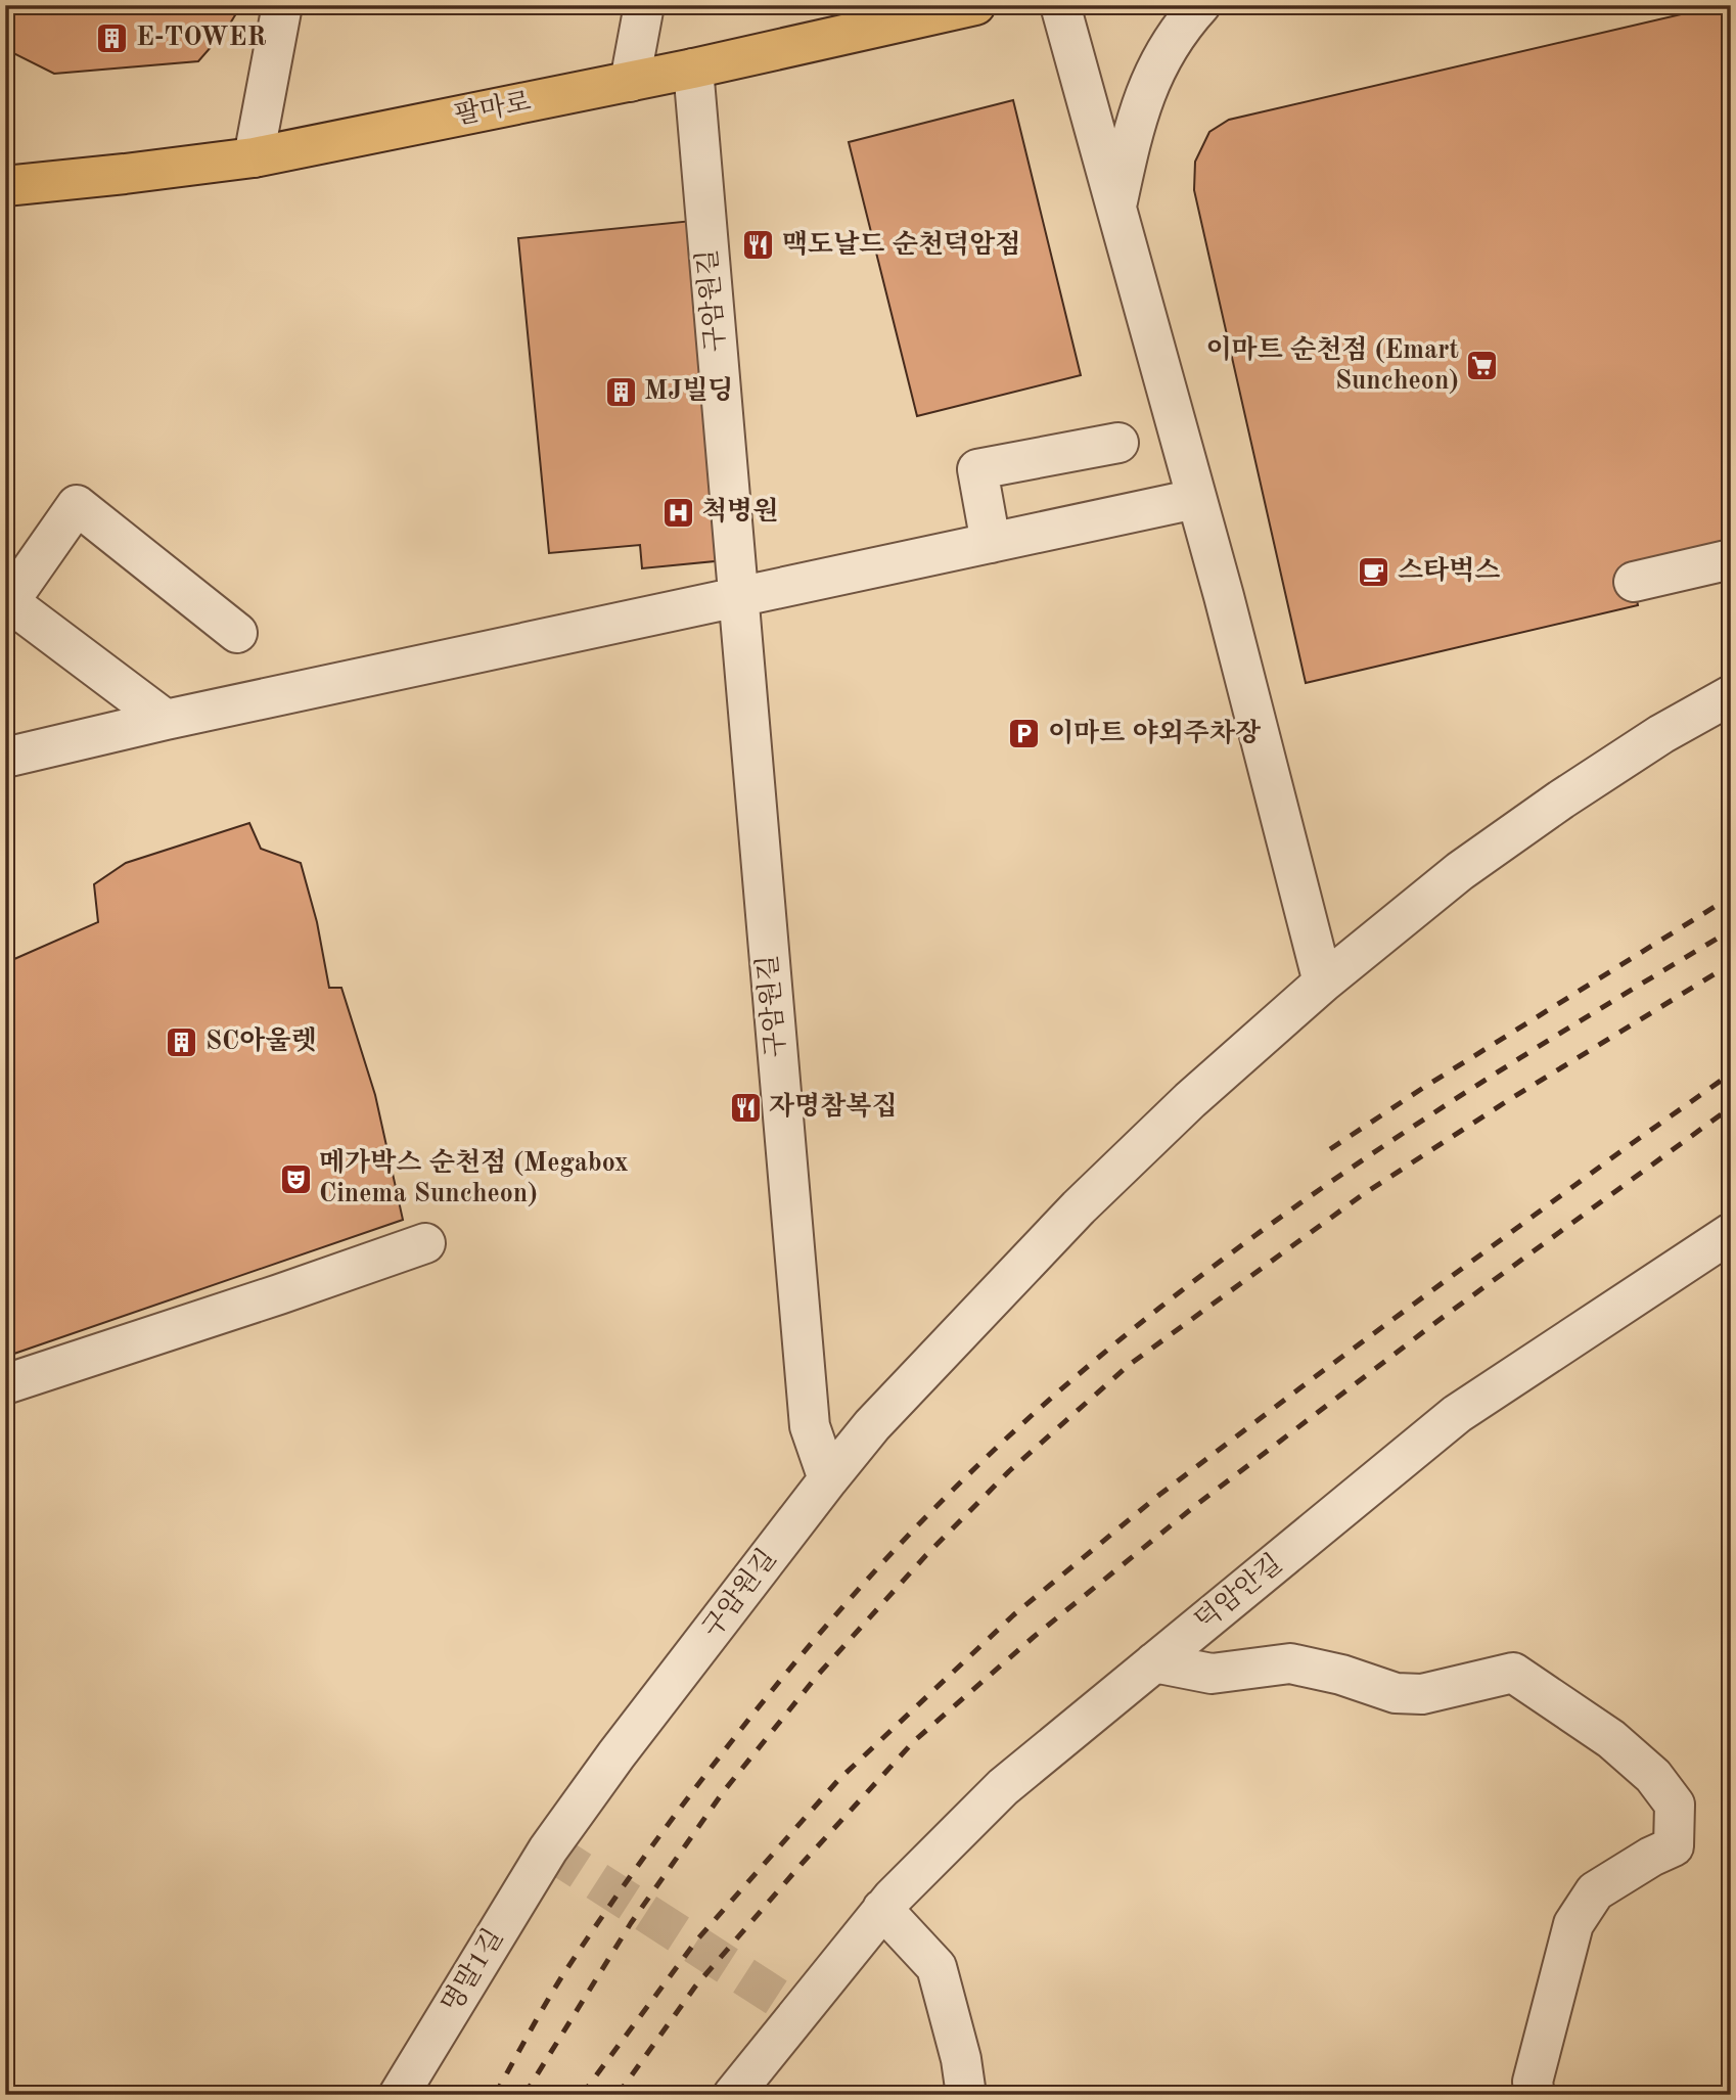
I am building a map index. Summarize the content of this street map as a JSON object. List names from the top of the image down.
{
  "streets": {
    "main road": ["팔마로"],
    "street": ["구암원길", "덕암안길", "명말1길"]
  },
  "crossings": [
    ["팔마로", "구암원길"],
    ["구암원길", "명말1길"]
  ],
  "places": {
    "building": ["E-TOWER", "MJ빌딩", "SC아울렛"],
    "restaurant": ["맥도날드 순천덕암점", "자명참복집"],
    "supermarket": ["이마트 순천점 (Emart Suncheon)"],
    "hospital": ["척병원"],
    "cafe": ["스타벅스"],
    "parking": ["이마트 야외주차장"],
    "theatre": ["메가박스 순천점 (Megabox Cinema Suncheon)"]
  }
}
